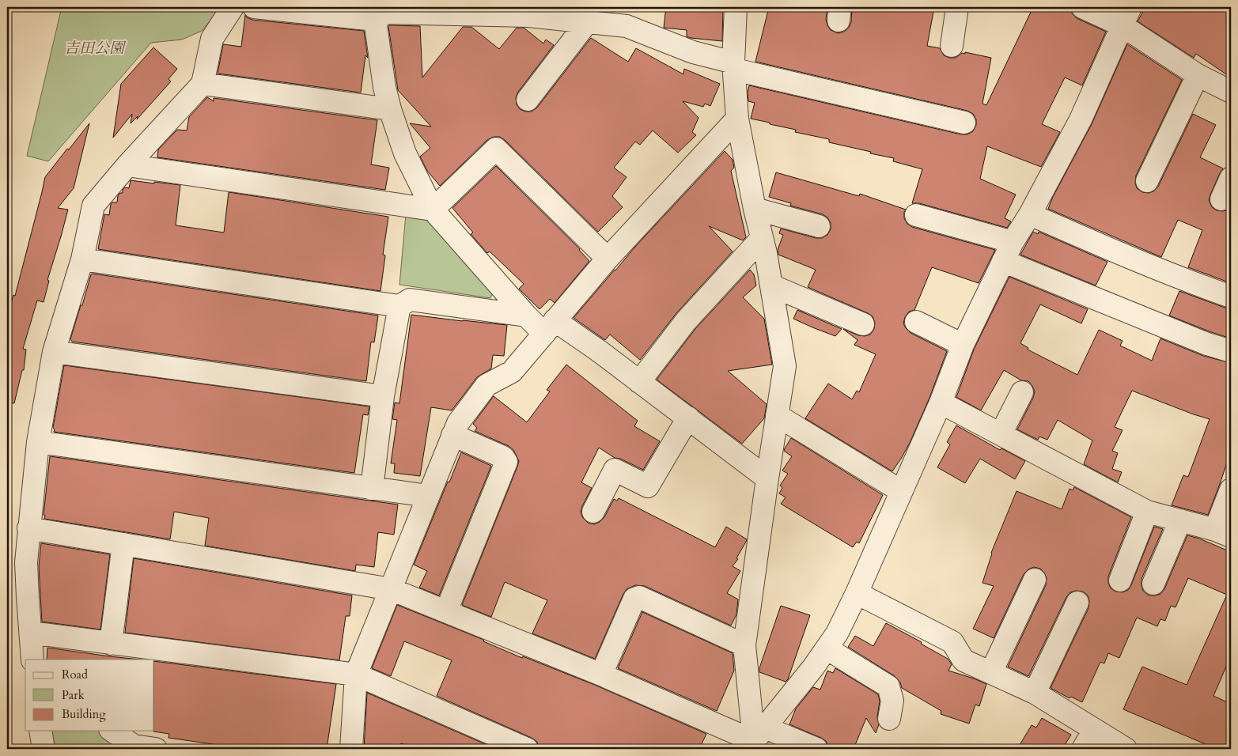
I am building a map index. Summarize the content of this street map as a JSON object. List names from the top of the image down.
{
  "parks": ["吉田公園"],
  "legend": ["Road", "Park", "Building"]
}
